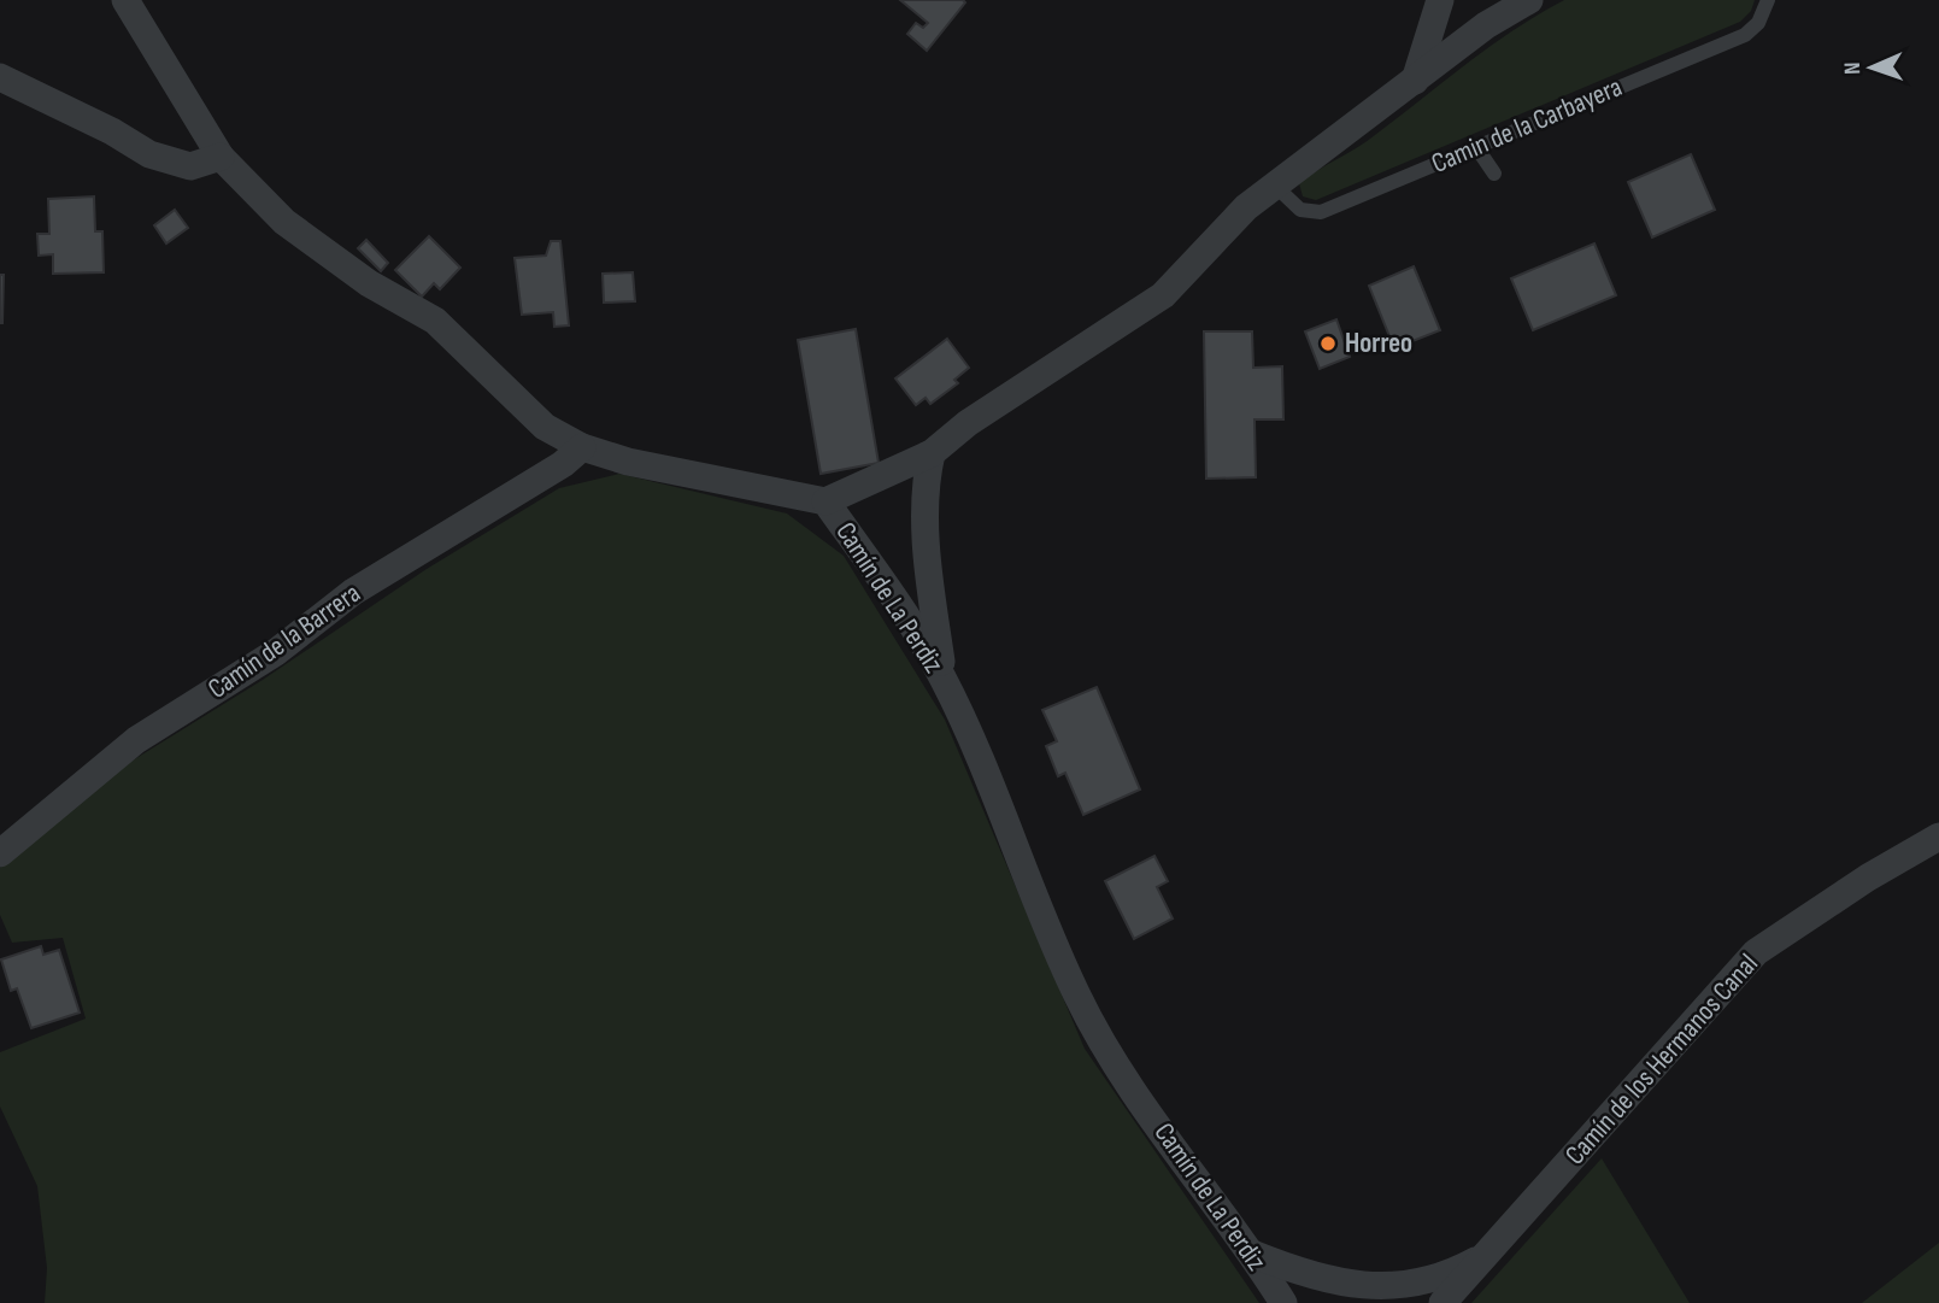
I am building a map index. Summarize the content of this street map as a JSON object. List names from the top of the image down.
{
  "streets": {
    "street": ["Camín de La Perdiz", "Camín de la Barrera", "Camín de los Hermanos Canal"],
    "lane": ["Camin de la Carbayera"]
  },
  "crossings": [
    ["Camín de La Perdiz", "Camín de la Barrera"],
    ["Camín de La Perdiz", "Camín de los Hermanos Canal"]
  ],
  "places": ["Horreo"],
  "north": "left"
}
